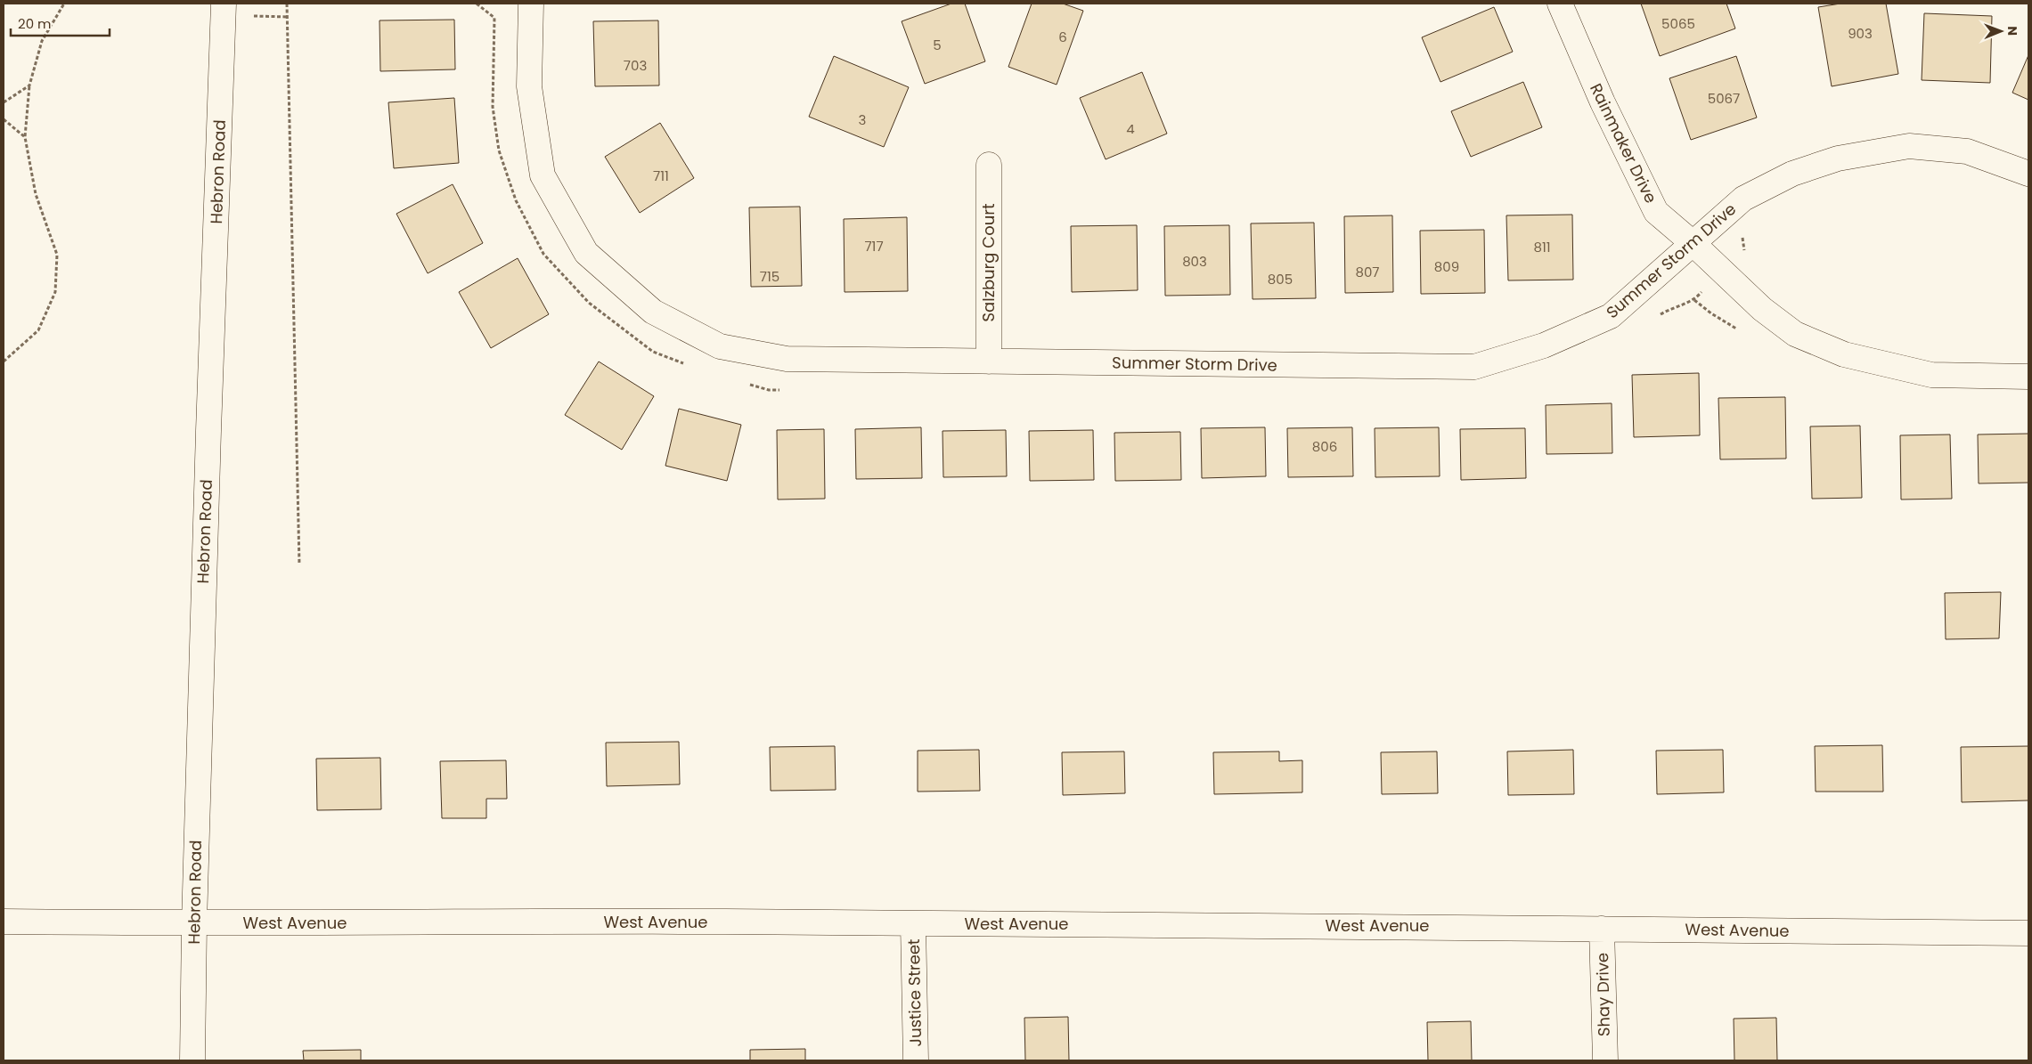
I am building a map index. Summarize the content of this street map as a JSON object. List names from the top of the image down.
{
  "streets": {
    "street": [
      "Rainmaker Drive",
      "Hebron Road",
      "Summer Storm Drive",
      "Salzburg Court",
      "West Avenue",
      "Justice Street",
      "Shay Drive"
    ]
  },
  "crossings": [
    ["Rainmaker Drive", "Summer Storm Drive"],
    ["Hebron Road", "West Avenue"],
    ["Summer Storm Drive", "Salzburg Court"],
    ["West Avenue", "Justice Street"],
    ["West Avenue", "Shay Drive"]
  ],
  "house_numbers": [
    "5065",
    "903",
    "6",
    "5",
    "703",
    "5067",
    "3",
    "4",
    "711",
    "717",
    "811",
    "803",
    "809",
    "807",
    "715",
    "805",
    "806"
  ],
  "scale_bar": "20 m",
  "north": "right"
}
